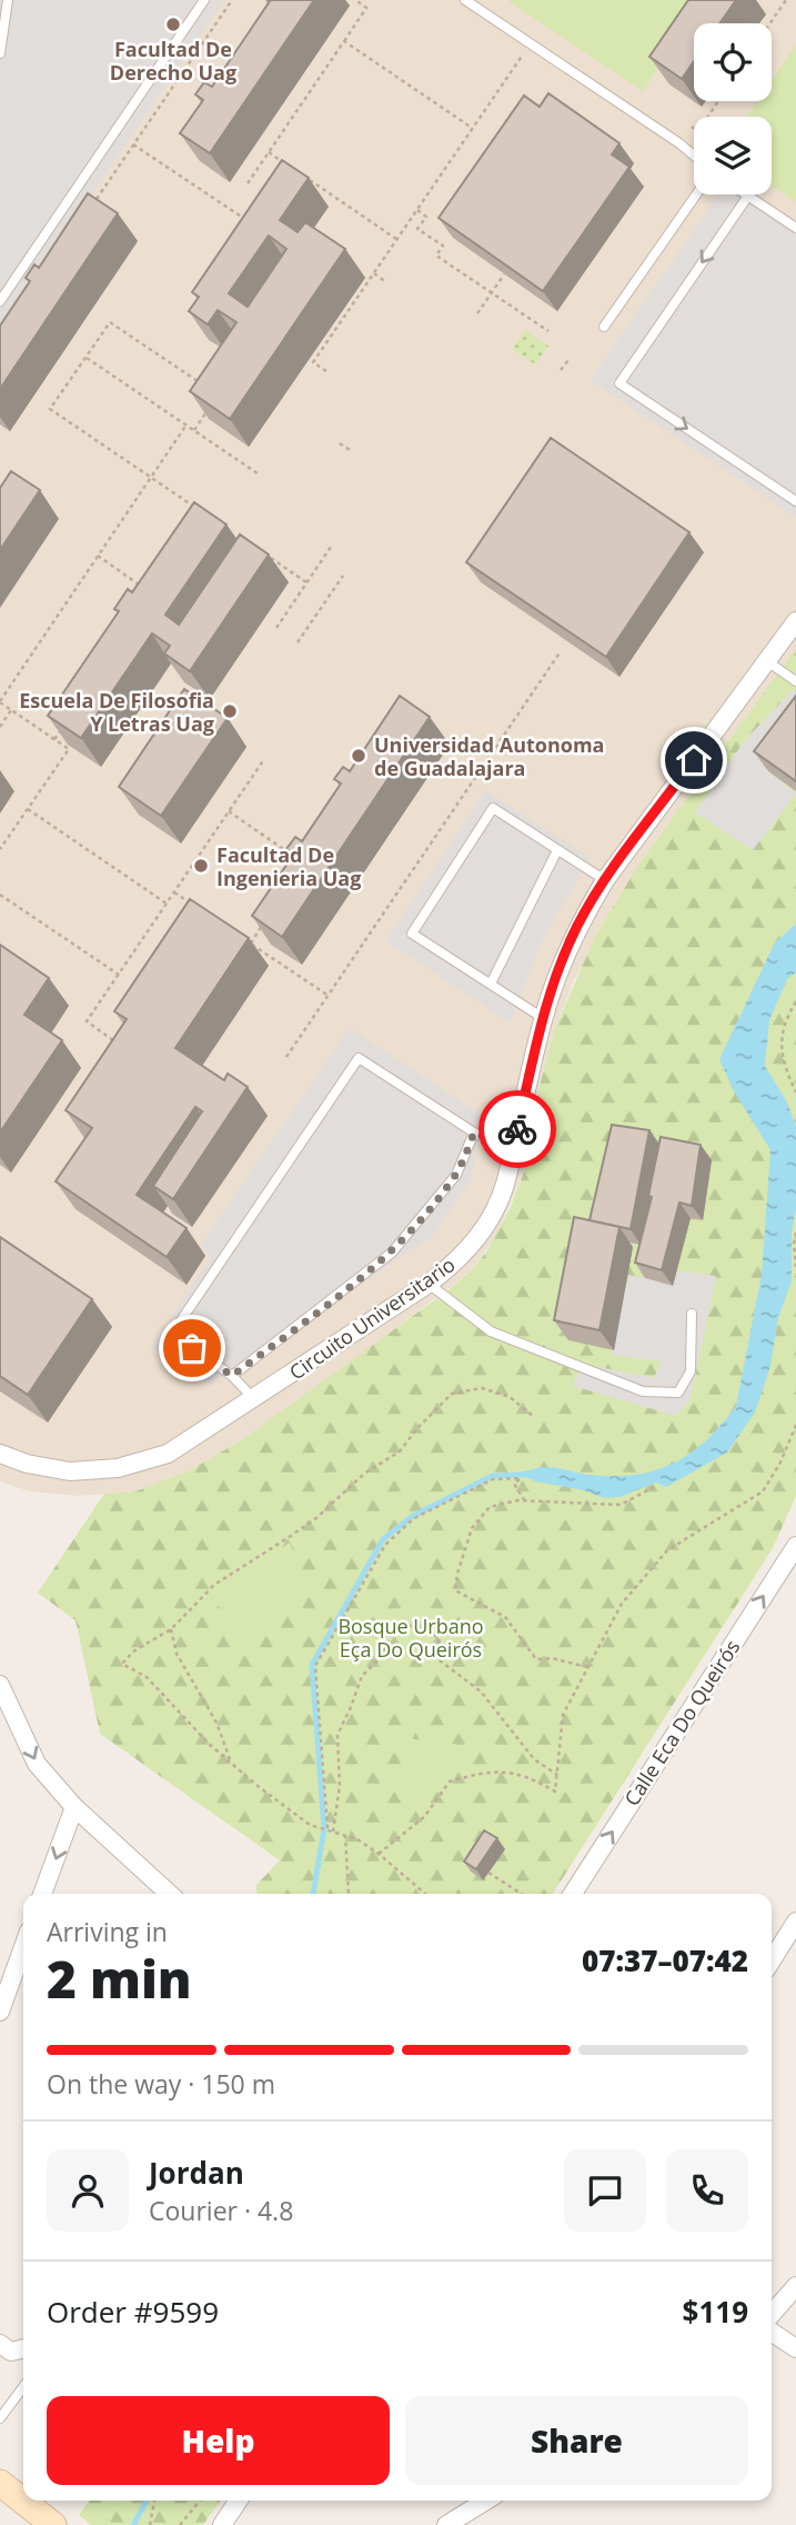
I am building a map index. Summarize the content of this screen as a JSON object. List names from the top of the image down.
{
  "streets": {
    "street": ["Circuito Universitario", "Calle Eca Do Queirós"]
  },
  "one_way": ["Calle Eca Do Queirós"],
  "parks": ["Bosque Urbano Eça Do Queirós"],
  "places": [
    "Facultad De Derecho Uag",
    "Escuela De Filosofia Y Letras Uag",
    "Universidad Autonoma de Guadalajara",
    "Facultad De Ingenieria Uag"
  ],
  "page": {
    "heading": ["2 min", "Arriving in", "07:37–07:42"],
    "panel": [
      "Jordan",
      "Courier · 4.8",
      "Order #9599",
      "$119"
    ],
    "bar": "On the way · 150 m",
    "buttons": ["Help", "Share"]
  }
}
